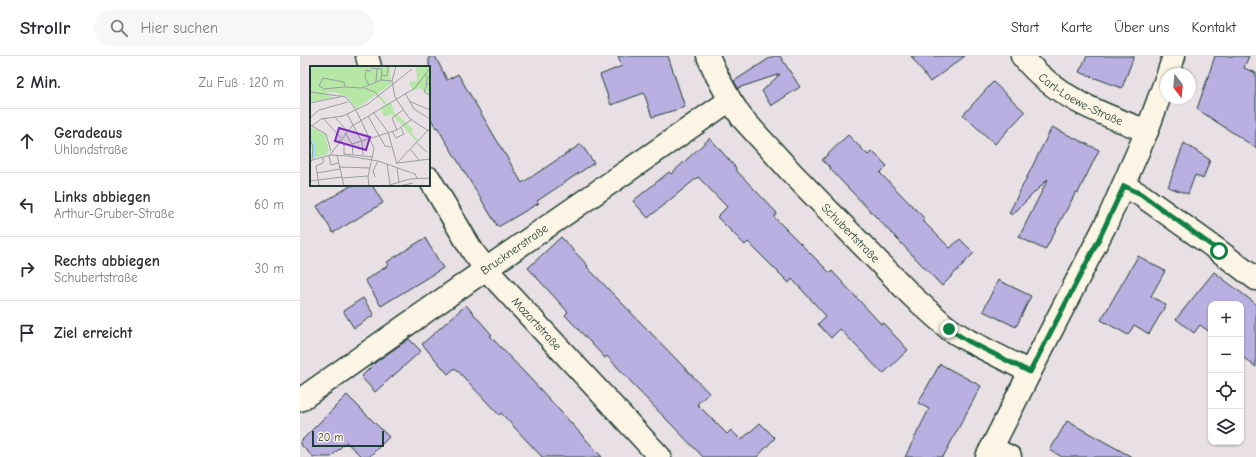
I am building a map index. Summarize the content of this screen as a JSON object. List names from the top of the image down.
{
  "streets": {
    "street": [
      "Carl-Loewe-Straße",
      "Schubertstraße",
      "Brucknerstraße",
      "Mozartstraße"
    ]
  },
  "crossings": [
    ["Schubertstraße", "Brucknerstraße"],
    ["Brucknerstraße", "Mozartstraße"]
  ],
  "scale_bar": "20 m",
  "north": "bottom",
  "page": {
    "header": "Strollr",
    "search": "Hier suchen",
    "nav": [
      "Start",
      "Karte",
      "Über uns",
      "Kontakt"
    ],
    "heading": ["2 Min.", "Zu Fuß · 120 m"],
    "list": [
      ["Geradeaus", "Uhlandstraße", "30 m"],
      ["Links abbiegen", "Arthur-Gruber-Straße", "60 m"],
      ["Rechts abbiegen", "Schubertstraße", "30 m"],
      "Ziel erreicht"
    ],
    "map_buttons": ["+", "−"],
    "scale": "20 m"
  }
}
